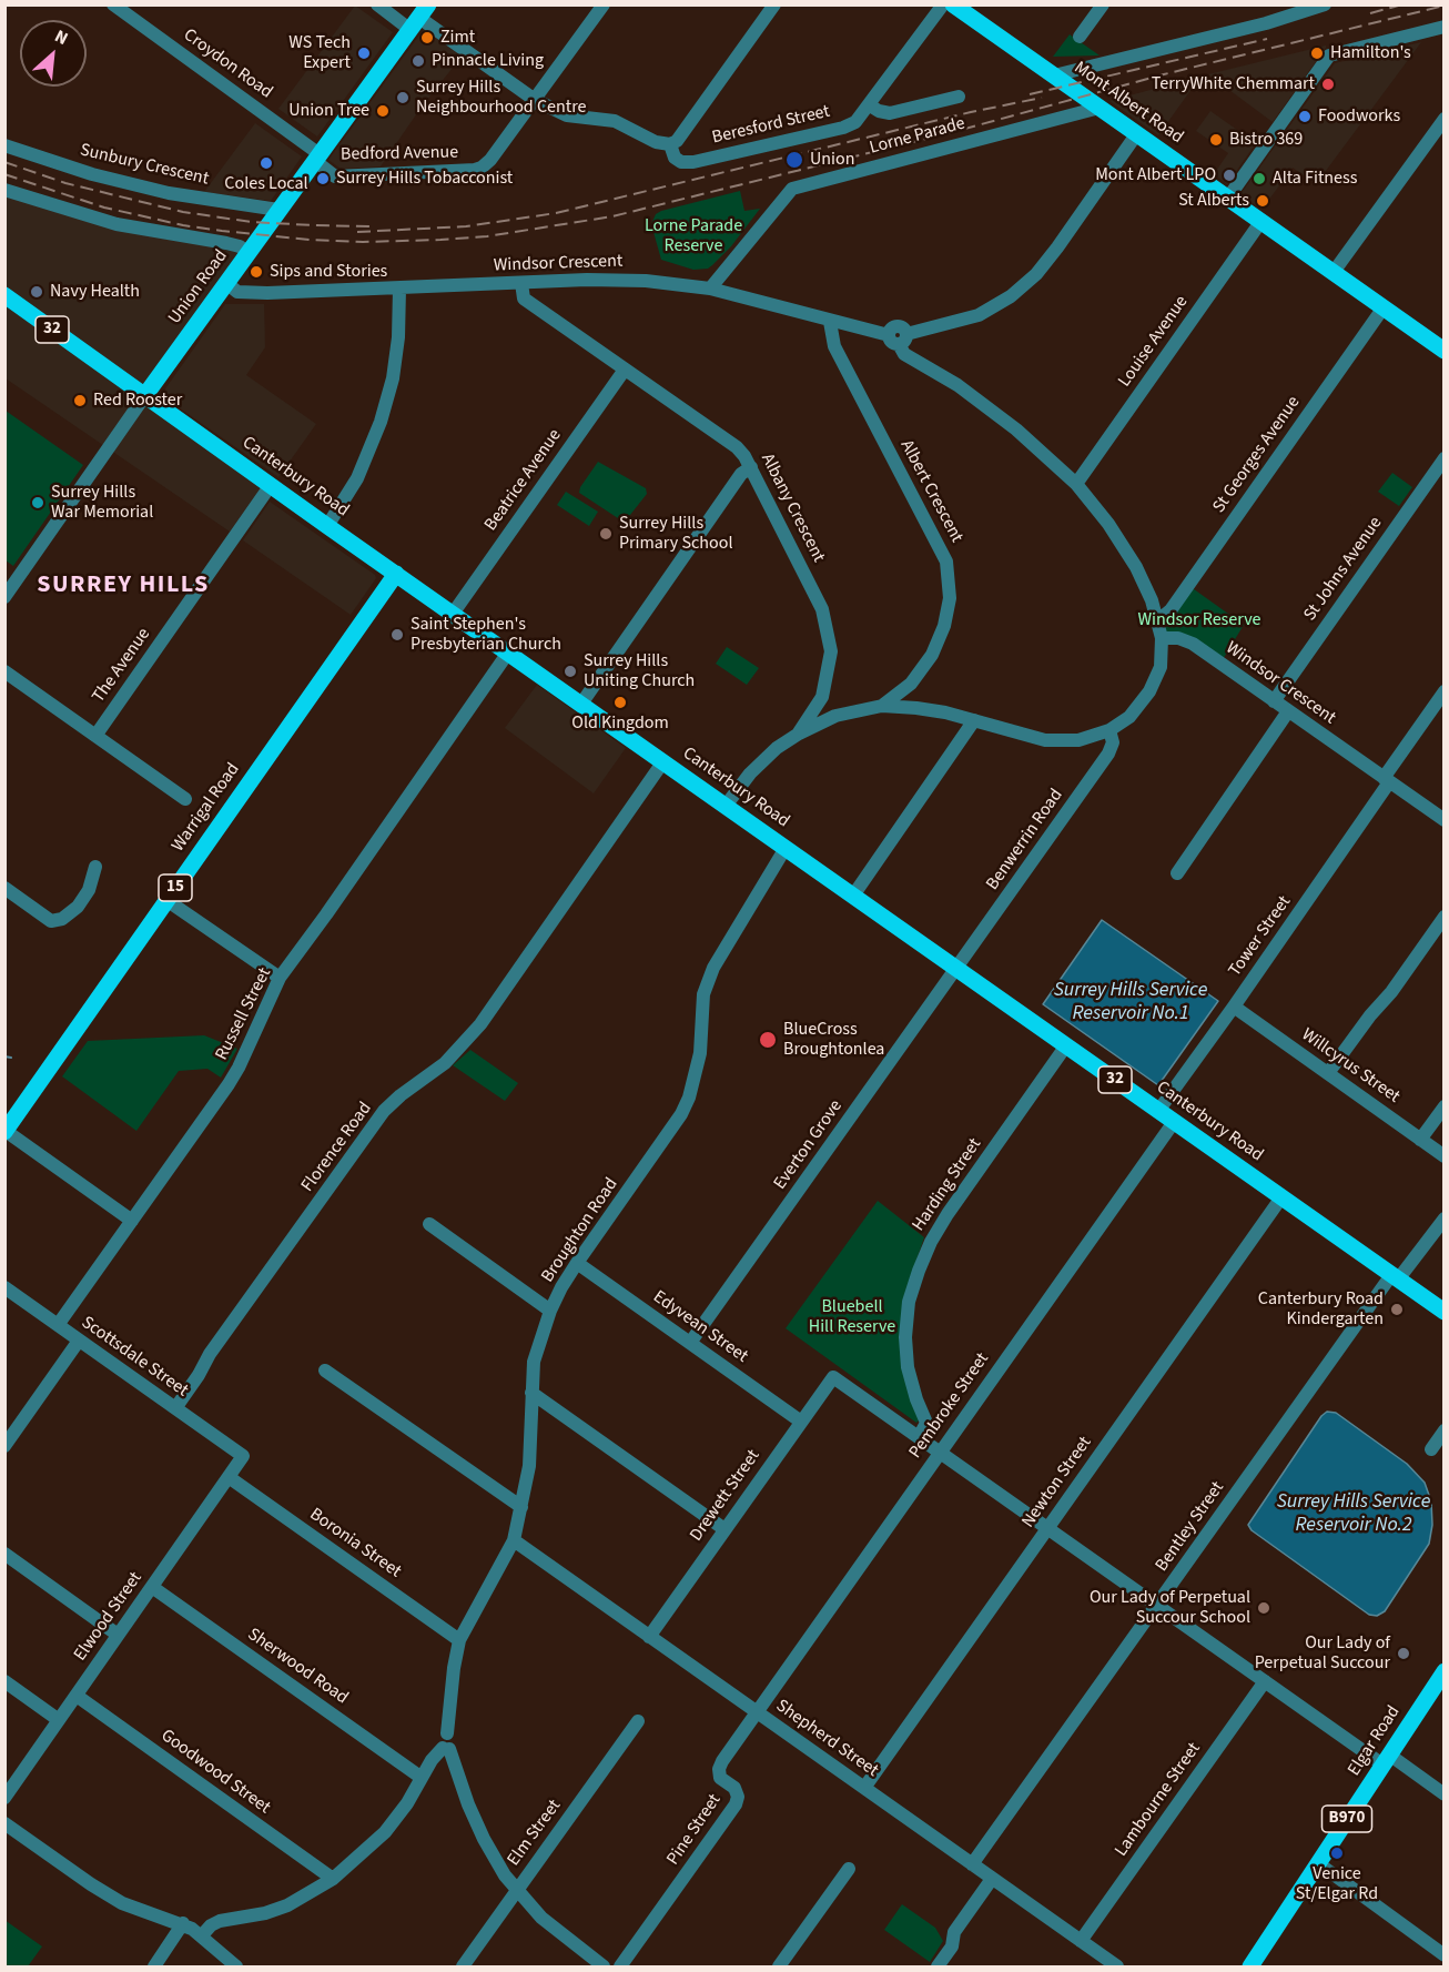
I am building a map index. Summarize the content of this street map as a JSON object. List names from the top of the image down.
{
  "streets": {
    "main road": [
      "Mont Albert Road",
      "Union Road",
      "32",
      "Canterbury Road",
      "Warrigal Road",
      "15",
      "Elgar Road",
      "B970"
    ],
    "street": [
      "Croydon Road",
      "Beresford Street",
      "Lorne Parade",
      "Bedford Avenue",
      "Sunbury Crescent",
      "Windsor Crescent",
      "Louise Avenue",
      "St Georges Avenue",
      "Beatrice Avenue",
      "Albert Crescent",
      "Albany Crescent",
      "St Johns Avenue",
      "The Avenue",
      "Benwerrin Road",
      "Tower Street",
      "Russell Street",
      "Willcyrus Street",
      "Everton Grove",
      "Florence Road",
      "Harding Street",
      "Broughton Road",
      "Edyvean Street",
      "Scottsdale Street",
      "Pembroke Street",
      "Newton Street",
      "Drewett Street",
      "Bentley Street",
      "Boronia Street",
      "Elwood Street",
      "Sherwood Road",
      "Shepherd Street",
      "Goodwood Street",
      "Lambourne Street",
      "Pine Street",
      "Elm Street"
    ]
  },
  "crossings": [
    ["Croydon Road", "Bedford Avenue"],
    ["Croydon Road", "Union Road"],
    ["Mont Albert Road", "Lorne Parade"],
    ["Mont Albert Road", "Louise Avenue"],
    ["Mont Albert Road", "St Georges Avenue"],
    ["Lorne Parade", "Windsor Crescent"],
    ["Bedford Avenue", "Union Road"],
    ["Sunbury Crescent", "Union Road"],
    ["Windsor Crescent", "Union Road"],
    ["Windsor Crescent", "Louise Avenue"],
    ["Windsor Crescent", "St Georges Avenue"],
    ["Windsor Crescent", "Albert Crescent"],
    ["Windsor Crescent", "Albany Crescent"],
    ["Windsor Crescent", "St Johns Avenue"],
    ["Windsor Crescent", "Tower Street"],
    ["Union Road", "Canterbury Road"],
    ["Canterbury Road", "Beatrice Avenue"],
    ["Canterbury Road", "The Avenue"],
    ["Canterbury Road", "Warrigal Road"],
    ["Canterbury Road", "Benwerrin Road"],
    ["Canterbury Road", "Tower Street"],
    ["Canterbury Road", "Russell Street"],
    ["Canterbury Road", "Everton Grove"],
    ["Canterbury Road", "Florence Road"],
    ["Canterbury Road", "Harding Street"],
    ["Canterbury Road", "Broughton Road"],
    ["Canterbury Road", "Pembroke Street"],
    ["Canterbury Road", "Newton Street"],
    ["Canterbury Road", "Bentley Street"],
    ["Beatrice Avenue", "Albany Crescent"],
    ["Benwerrin Road", "Everton Grove"],
    ["Tower Street", "Willcyrus Street"],
    ["Russell Street", "Scottsdale Street"],
    ["Everton Grove", "Edyvean Street"],
    ["Florence Road", "Scottsdale Street"],
    ["Harding Street", "Drewett Street"],
    ["Broughton Road", "Edyvean Street"],
    ["Broughton Road", "Boronia Street"],
    ["Broughton Road", "Shepherd Street"],
    ["Edyvean Street", "Drewett Street"],
    ["Scottsdale Street", "Elwood Street"],
    ["Pembroke Street", "Shepherd Street"],
    ["Pembroke Street", "Pine Street"],
    ["Newton Street", "Shepherd Street"],
    ["Drewett Street", "Shepherd Street"],
    ["Bentley Street", "Shepherd Street"],
    ["Boronia Street", "Elwood Street"],
    ["Elwood Street", "Sherwood Road"],
    ["Elwood Street", "Goodwood Street"],
    ["Shepherd Street", "Lambourne Street"],
    ["Shepherd Street", "Pine Street"]
  ],
  "districts": ["SURREY HILLS"],
  "water": ["Surrey Hills Service Reservoir No.1", "Surrey Hills Service Reservoir No.2"],
  "parks": ["Lorne Parade Reserve", "Windsor Reserve", "Bluebell Hill Reserve"],
  "places": [
    "Zimt",
    "WS Tech Expert",
    "Hamilton's",
    "Pinnacle Living",
    "TerryWhite Chemmart",
    "Surrey Hills Neighbourhood Centre",
    "Union Tree",
    "Foodworks",
    "Bistro 369",
    "Union",
    "Coles Local",
    "Mont Albert LPO",
    "Surrey Hills Tobacconist",
    "Alta Fitness",
    "St Alberts",
    "Sips and Stories",
    "Navy Health",
    "Red Rooster",
    "Surrey Hills War Memorial",
    "Surrey Hills Primary School",
    "Saint Stephen's Presbyterian Church",
    "Surrey Hills Uniting Church",
    "Old Kingdom",
    "BlueCross Broughtonlea",
    "Canterbury Road Kindergarten",
    "Our Lady of Perpetual Succour School",
    "Our Lady of Perpetual Succour",
    "Venice St/Elgar Rd"
  ],
  "north": "top right"
}
